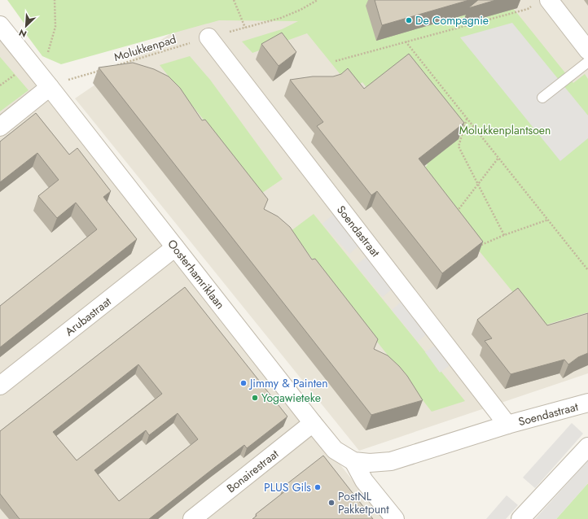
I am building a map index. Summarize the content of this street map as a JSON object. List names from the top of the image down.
{
  "streets": {
    "street": [
      "Soendastraat",
      "Oosterhamriklaan",
      "Arubastraat",
      "Bonairestraat"
    ],
    "path": ["Molukkenpad"]
  },
  "crossings": [
    ["Molukkenpad", "Soendastraat"],
    ["Molukkenpad", "Oosterhamriklaan"],
    ["Soendastraat", "Oosterhamriklaan"],
    ["Oosterhamriklaan", "Arubastraat"],
    ["Oosterhamriklaan", "Bonairestraat"]
  ],
  "parks": ["Molukkenplantsoen"],
  "places": [
    "De Compagnie",
    "Jimmy & Painten",
    "Yogawieteke",
    "PLUS Gils",
    "PostNL Pakketpunt"
  ],
  "north": "bottom left"
}
